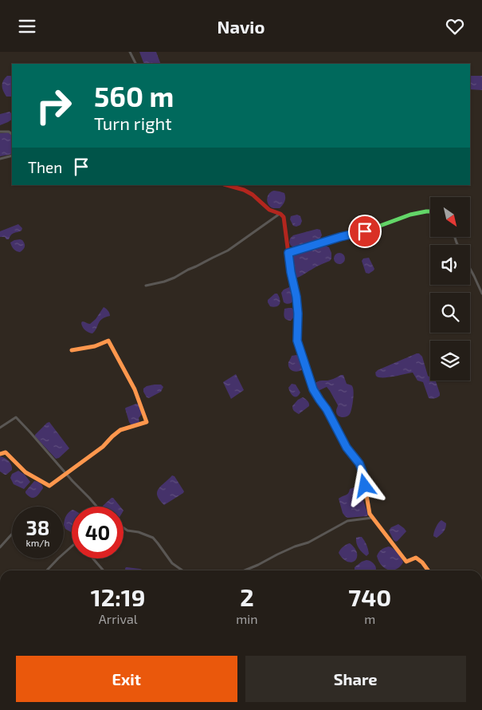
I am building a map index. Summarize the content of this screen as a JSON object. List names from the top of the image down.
{
  "north": "bottom right",
  "page": {
    "header": "Navio",
    "turn": ["560 m", "Turn right"],
    "then": "Then",
    "speed": "38 km/h",
    "limit": "40",
    "eta": [
      "12:19",
      "Arrival",
      "2",
      "min",
      "740",
      "m"
    ],
    "buttons": ["Exit", "Share"]
  }
}
